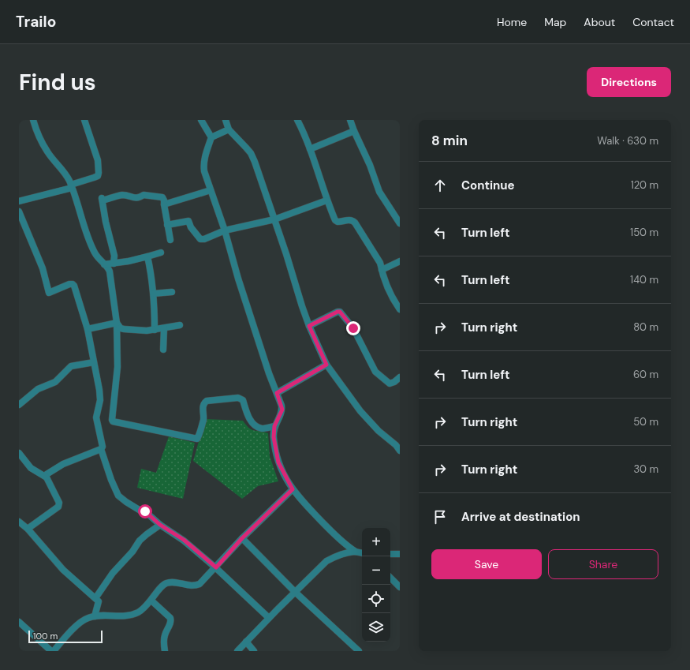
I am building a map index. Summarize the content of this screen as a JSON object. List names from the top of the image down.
{
  "scale_bar": "100 m",
  "page": {
    "header": "Trailo",
    "nav": [
      "Home",
      "Map",
      "About",
      "Contact"
    ],
    "buttons": [
      "Directions",
      ["Save", "Share"]
    ],
    "title": "Find us",
    "heading": ["8 min", "Walk · 630 m"],
    "list": [
      ["Continue", "120 m"],
      ["Turn left", "150 m"],
      ["Turn left", "140 m"],
      ["Turn right", "80 m"],
      ["Turn left", "60 m"],
      ["Turn right", "50 m"],
      ["Turn right", "30 m"],
      "Arrive at destination"
    ],
    "map_buttons": ["+", "−"],
    "scale": "100 m"
  }
}
